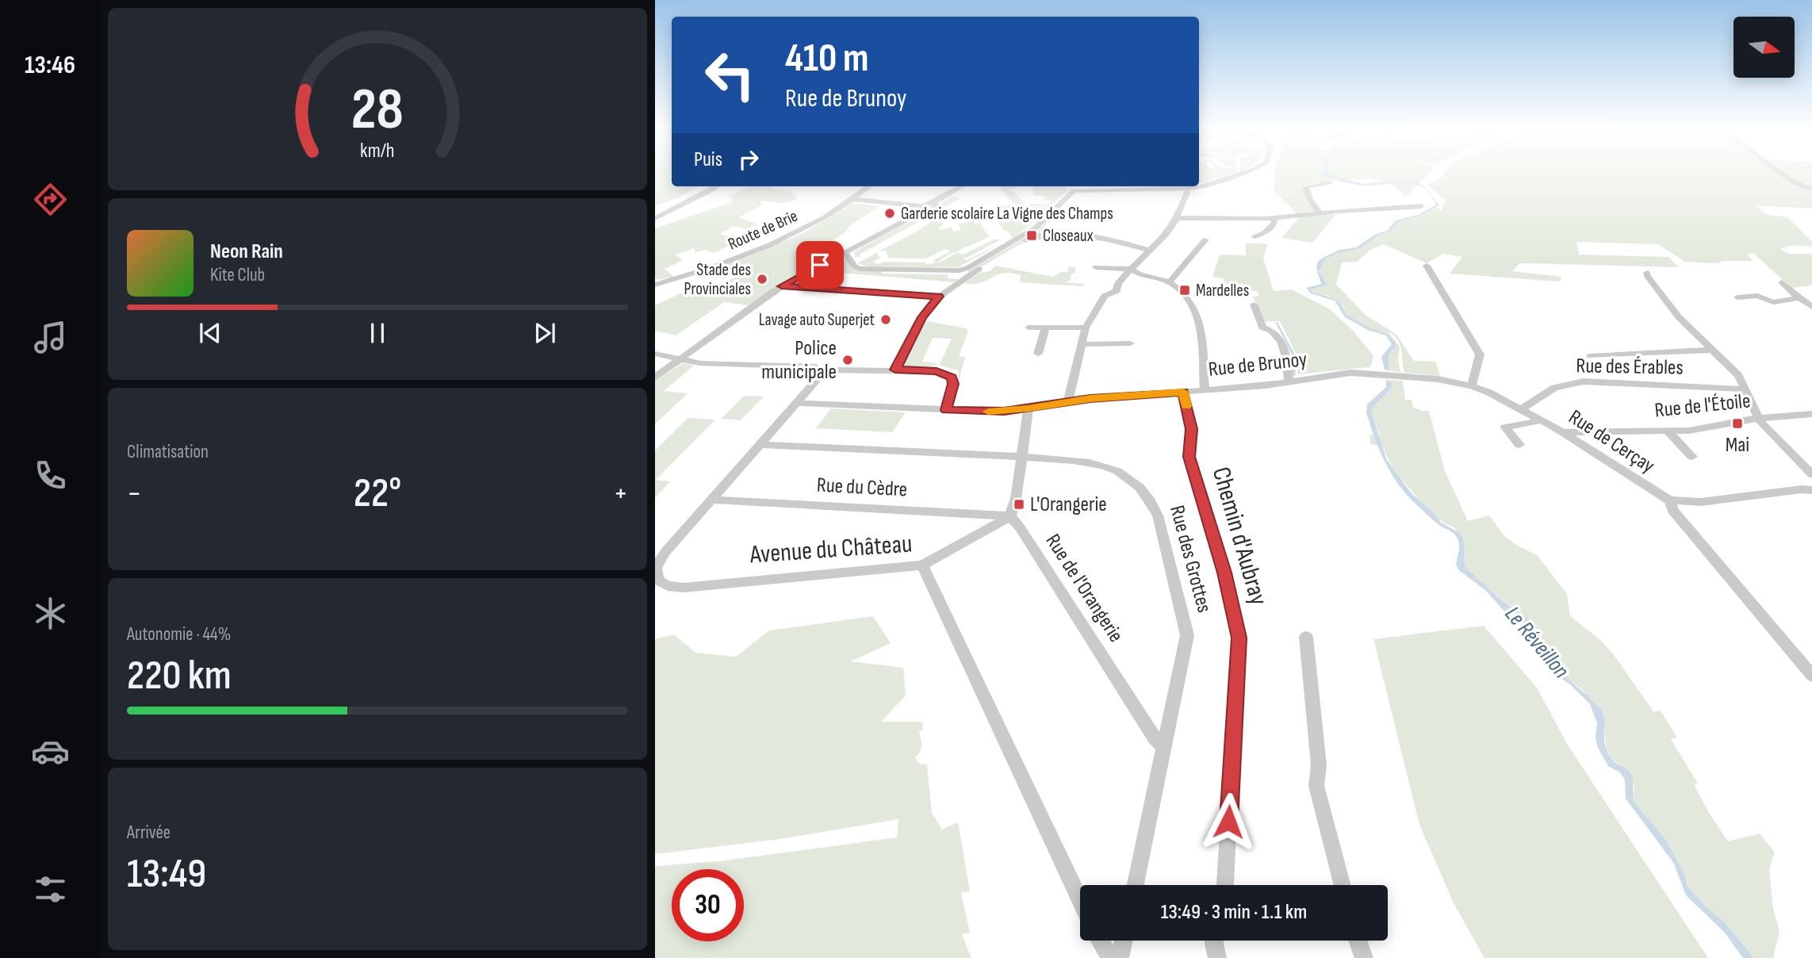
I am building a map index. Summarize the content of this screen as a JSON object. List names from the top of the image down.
{
  "streets": {
    "street": [
      "Route de Brie",
      "Rue de Brunoy",
      "Rue des Érables",
      "Rue de l'Étoile",
      "Rue de Cerçay",
      "Rue du Cèdre",
      "Chemin d'Aubray",
      "Avenue du Château",
      "Rue des Grottes",
      "Rue de l'Orangerie"
    ]
  },
  "crossings": [
    ["Rue de Brunoy", "Rue de Cerçay"],
    ["Rue de Brunoy", "Chemin d'Aubray"],
    ["Rue de Brunoy", "Avenue du Château"],
    ["Rue des Érables", "Rue de Cerçay"],
    ["Rue de l'Étoile", "Rue de Cerçay"],
    ["Rue du Cèdre", "Avenue du Château"],
    ["Rue du Cèdre", "Rue de l'Orangerie"],
    ["Avenue du Château", "Rue des Grottes"],
    ["Rue des Grottes", "Rue de l'Orangerie"]
  ],
  "water": ["Le Réveillon"],
  "places": {
    "other": [
      "Garderie scolaire La Vigne des Champs",
      "Stade des Provinciales",
      "Lavage auto Superjet",
      "Police municipale"
    ],
    "transit": [
      "Closeaux",
      "Mardelles",
      "Mai",
      "L'Orangerie"
    ]
  },
  "north": "right",
  "page": {
    "tabs": "13:46",
    "turn": ["410 m", "Rue de Brunoy"],
    "then": "Puis",
    "song": ["Neon Rain", "Kite Club"],
    "tile": [
      "Climatisation",
      ["Autonomie · 44%", "220 km"],
      ["Arrivée", "13:49"]
    ],
    "heat": ["−", "22°", "+"],
    "limit": "30",
    "trip": "13:49 · 3 min · 1.1 km",
    "gauge": ["28", "km/h"]
  }
}
